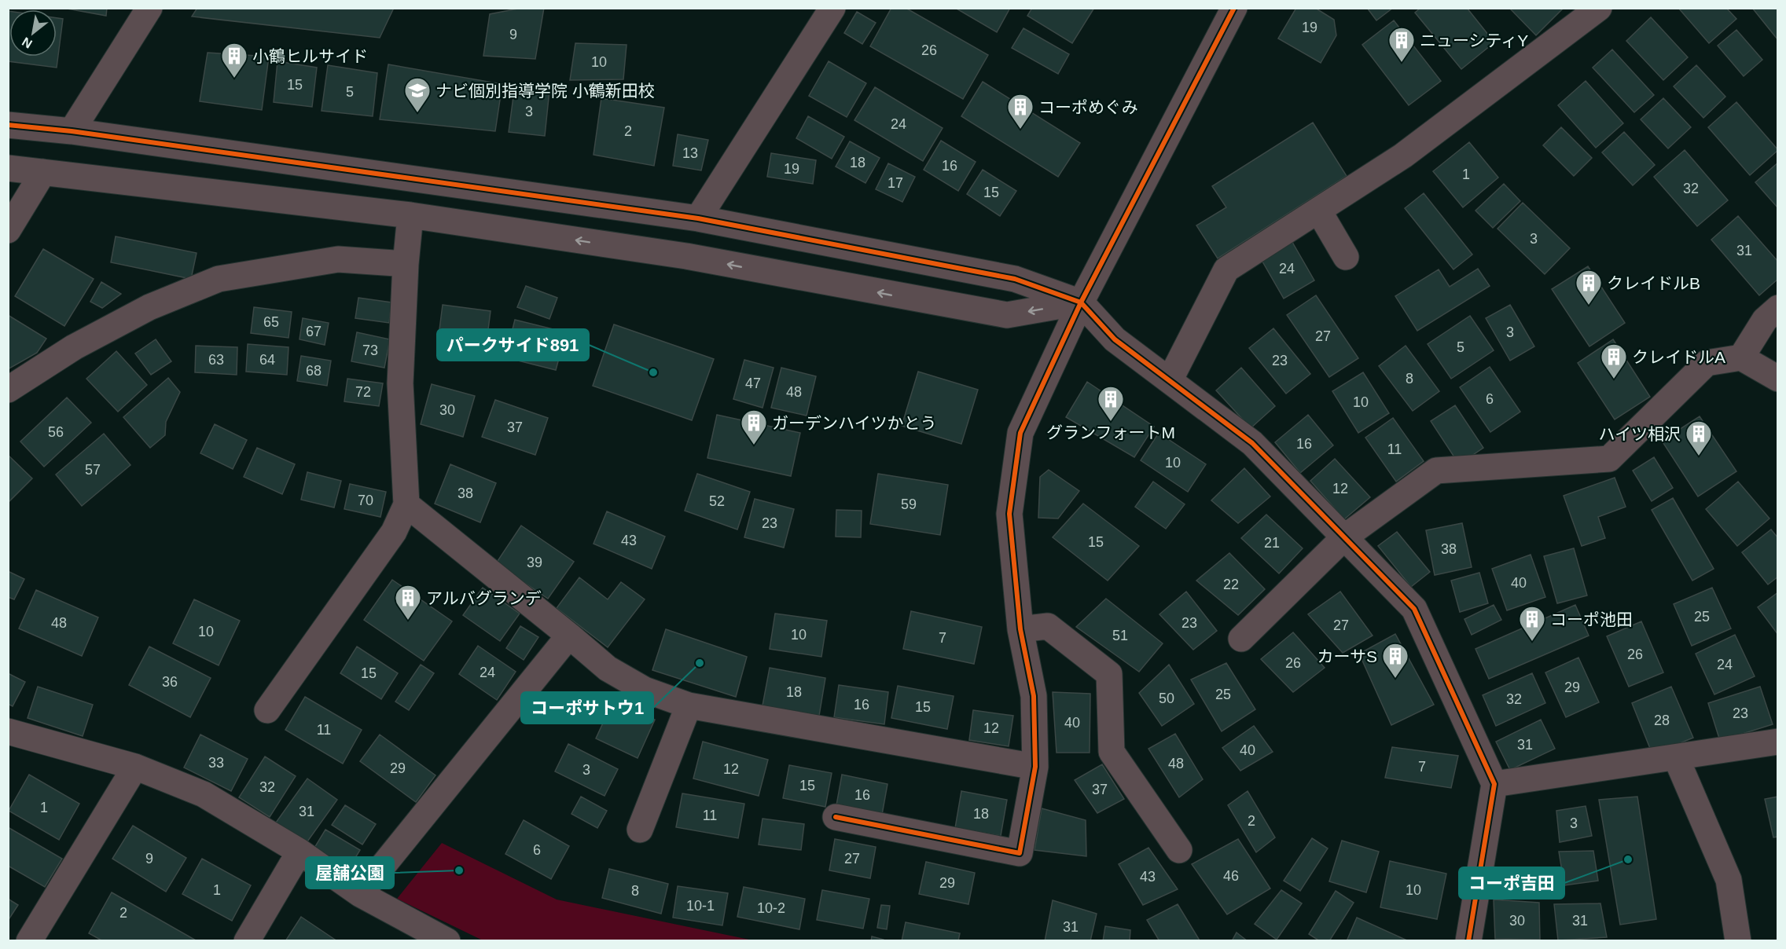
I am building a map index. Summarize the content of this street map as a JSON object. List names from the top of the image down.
{
  "places": {
    "building": [
      "ニューシティY",
      "小鶴ヒルサイド",
      "コーポめぐみ",
      "クレイドルB",
      "クレイドルA",
      "グランフォートM",
      "ガーデンハイツかとう",
      "ハイツ相沢",
      "アルバグランデ",
      "コーポ池田",
      "カーサS"
    ],
    "school or university": ["ナビ個別指導学院 小鶴新田校"],
    "other": [
      "パークサイド891",
      "コーポサトウ1",
      "コーポ吉田",
      "屋舗公園"
    ]
  },
  "house_numbers": [
    "19",
    "9",
    "26",
    "10",
    "15",
    "5",
    "3",
    "24",
    "2",
    "13",
    "18",
    "16",
    "19",
    "1",
    "17",
    "32",
    "15",
    "3",
    "31",
    "24",
    "65",
    "67",
    "3",
    "27",
    "5",
    "73",
    "63",
    "64",
    "23",
    "68",
    "8",
    "47",
    "72",
    "48",
    "6",
    "10",
    "30",
    "37",
    "56",
    "16",
    "11",
    "10",
    "57",
    "12",
    "38",
    "70",
    "52",
    "59",
    "23",
    "43",
    "15",
    "21",
    "38",
    "39",
    "40",
    "22",
    "25",
    "48",
    "23",
    "27",
    "10",
    "10",
    "51",
    "7",
    "26",
    "26",
    "24",
    "24",
    "15",
    "36",
    "29",
    "18",
    "25",
    "50",
    "32",
    "16",
    "15",
    "23",
    "28",
    "40",
    "12",
    "11",
    "31",
    "40",
    "33",
    "48",
    "7",
    "29",
    "12",
    "3",
    "15",
    "32",
    "37",
    "16",
    "1",
    "31",
    "18",
    "11",
    "2",
    "3",
    "6",
    "9",
    "27",
    "46",
    "43",
    "29",
    "1",
    "10",
    "8",
    "10-1",
    "10-2",
    "2",
    "30",
    "31",
    "31"
  ],
  "north": "bottom left"
}
